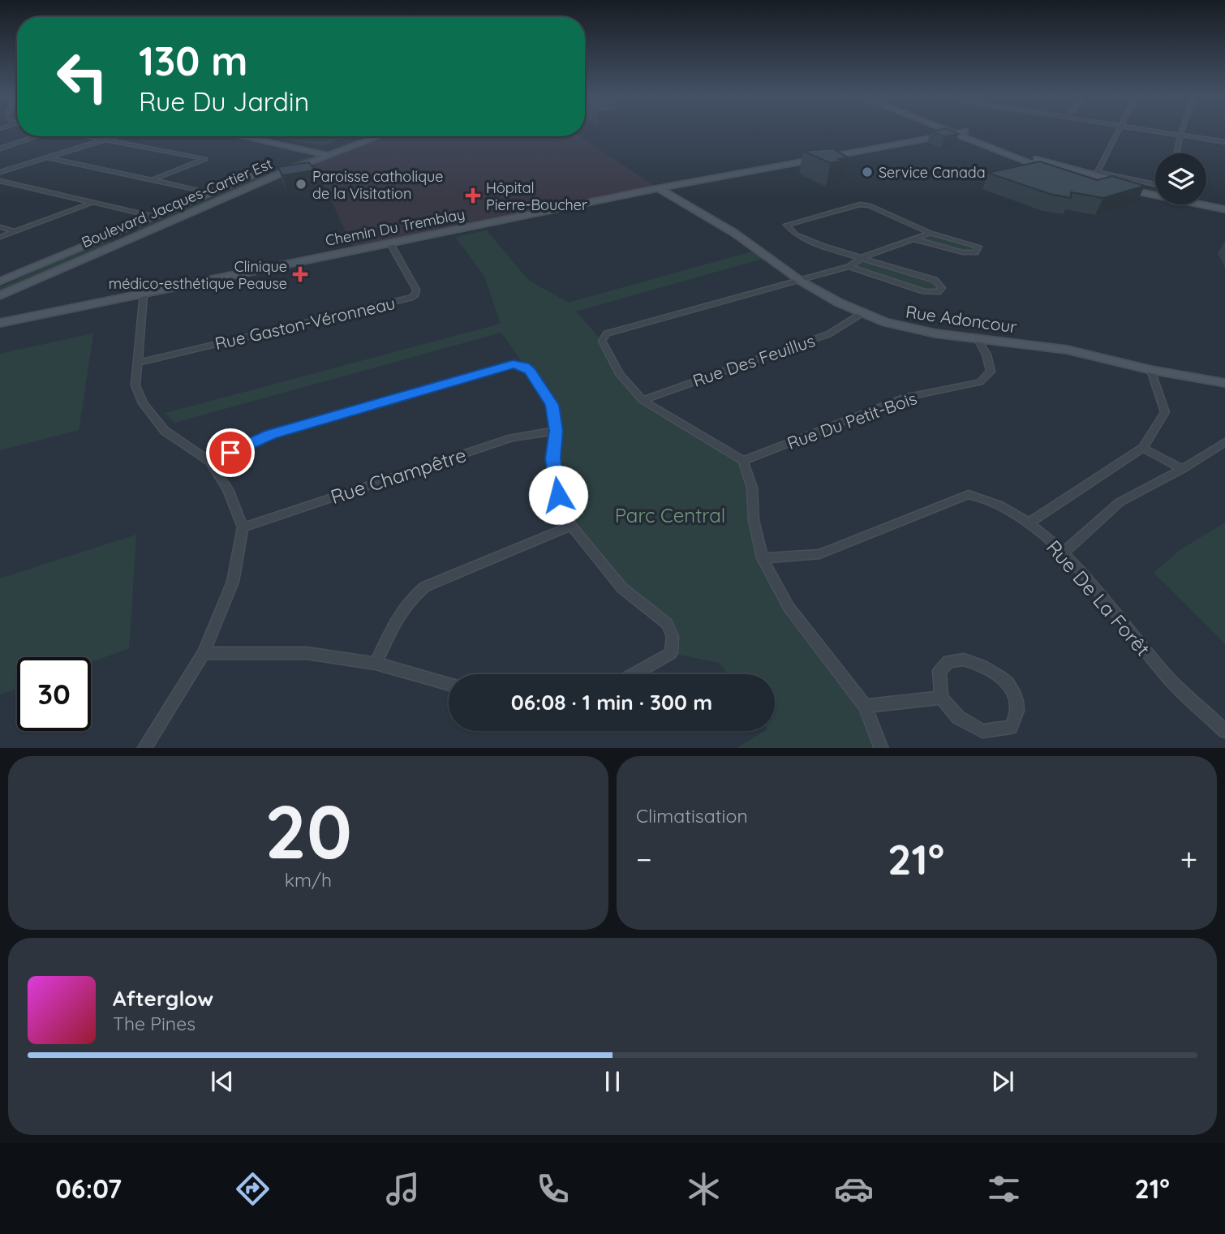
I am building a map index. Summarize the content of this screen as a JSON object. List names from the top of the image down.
{
  "streets": {
    "street": [
      "Boulevard Jacques-Cartier Est",
      "Chemin Du Tremblay",
      "Rue Adoncour",
      "Rue Gaston-Véronneau",
      "Rue Des Feuillus",
      "Rue Du Petit-Bois",
      "Rue Champêtre",
      "Rue De La Forêt"
    ]
  },
  "crossings": [
    ["Chemin Du Tremblay", "Rue Adoncour"],
    ["Chemin Du Tremblay", "Rue Gaston-Véronneau"],
    ["Rue Adoncour", "Rue Des Feuillus"],
    ["Rue Adoncour", "Rue Du Petit-Bois"]
  ],
  "parks": ["Parc Central"],
  "places": {
    "other": ["Service Canada", "Paroisse catholique de la Visitation"],
    "health": ["Hôpital Pierre-Boucher", "Clinique médico-esthétique Peause"]
  },
  "page": {
    "turn": ["130 m", "Rue Du Jardin"],
    "limit": "30",
    "trip": "06:08 · 1 min · 300 m",
    "tile": [
      ["20", "km/h"],
      "Climatisation"
    ],
    "heat": ["−", "21°", "+"],
    "song": ["Afterglow", "The Pines"],
    "tabs": ["06:07", "21°"]
  }
}
